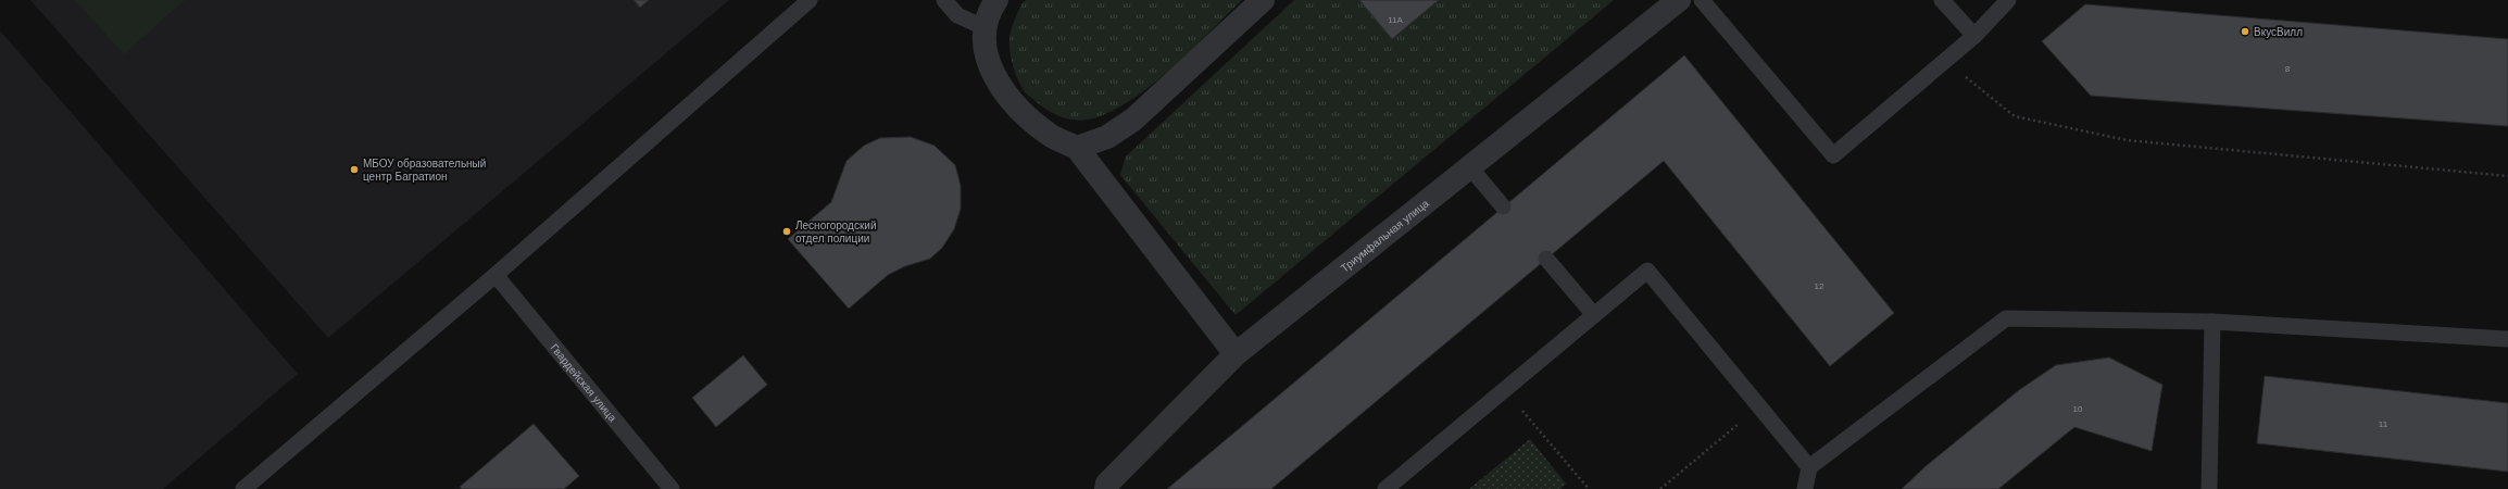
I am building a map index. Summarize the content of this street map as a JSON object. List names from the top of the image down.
{
  "streets": {
    "street": ["Триумфальная улица"],
    "lane": ["Гвардейская улица"]
  },
  "places": ["ВкусВилл", "МБОУ образовательный центр Багратион", "Лесногородский отдел полиции"],
  "house_numbers": [
    "11А",
    "8",
    "12",
    "10",
    "11"
  ]
}
